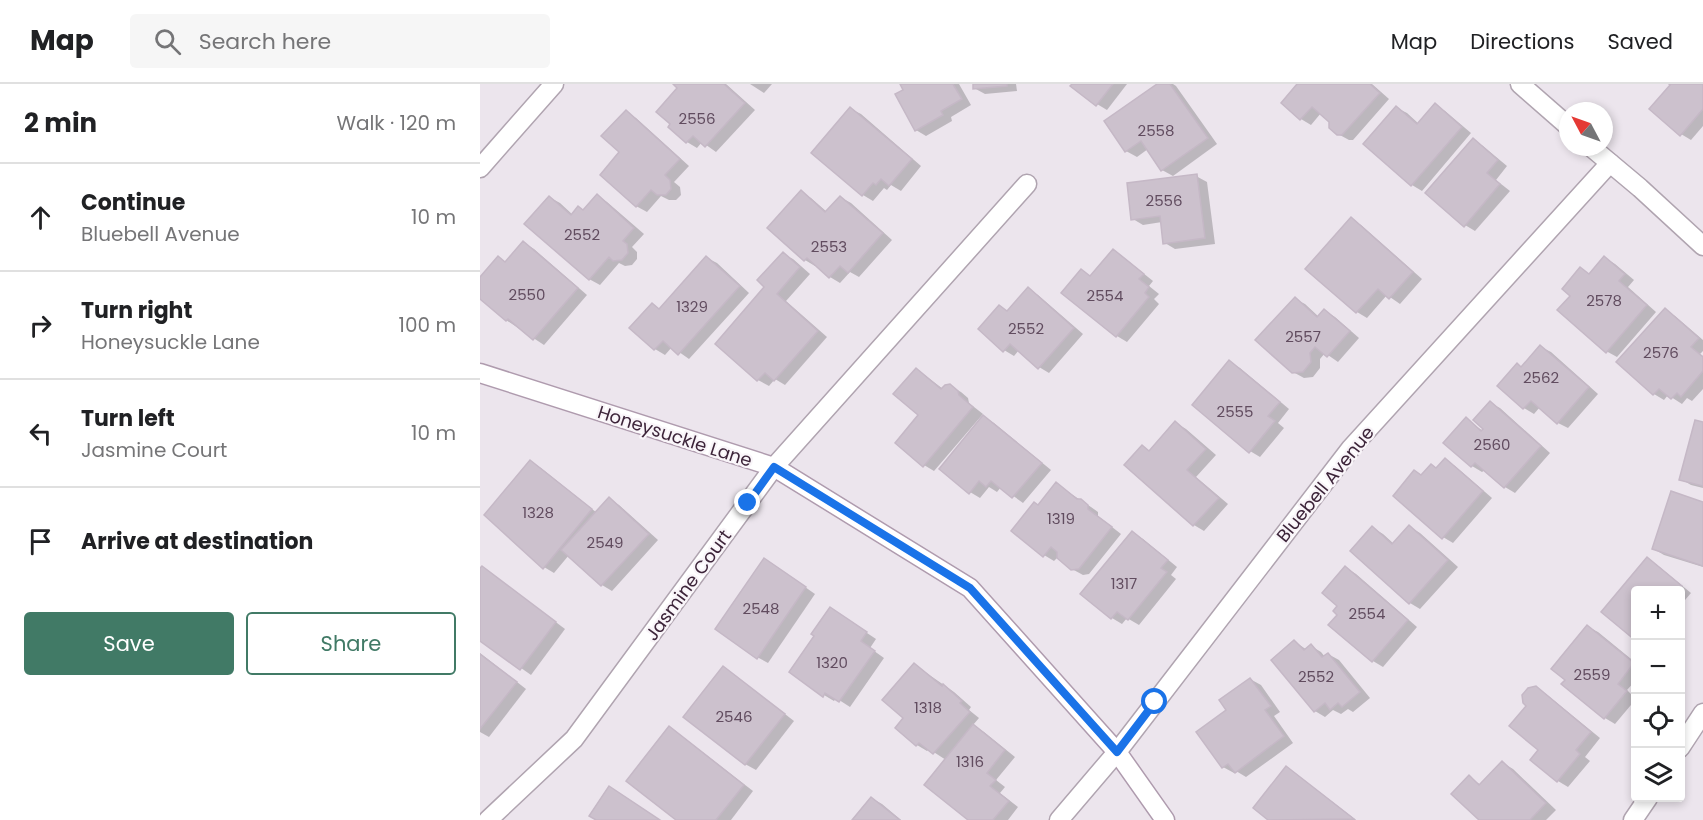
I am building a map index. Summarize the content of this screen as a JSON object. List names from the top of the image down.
{
  "streets": {
    "street": ["Honeysuckle Lane", "Bluebell Avenue", "Jasmine Court"]
  },
  "crossings": [
    ["Honeysuckle Lane", "Bluebell Avenue"],
    ["Honeysuckle Lane", "Jasmine Court"]
  ],
  "house_numbers": [
    "2556",
    "2558",
    "2556",
    "2552",
    "2553",
    "2550",
    "2554",
    "2578",
    "1329",
    "2552",
    "2557",
    "2576",
    "2562",
    "2555",
    "2560",
    "1328",
    "1319",
    "2549",
    "1317",
    "2548",
    "2554",
    "1320",
    "2559",
    "2552",
    "1318",
    "2546",
    "1316"
  ],
  "north": "top left",
  "page": {
    "header": "Map",
    "search": "Search here",
    "nav": ["Map", "Directions", "Saved"],
    "heading": ["2 min", "Walk · 120 m"],
    "list": [
      ["Continue", "Bluebell Avenue", "10 m"],
      ["Turn right", "Honeysuckle Lane", "100 m"],
      ["Turn left", "Jasmine Court", "10 m"],
      "Arrive at destination"
    ],
    "map_buttons": ["+", "−"],
    "buttons": ["Save", "Share"]
  }
}
